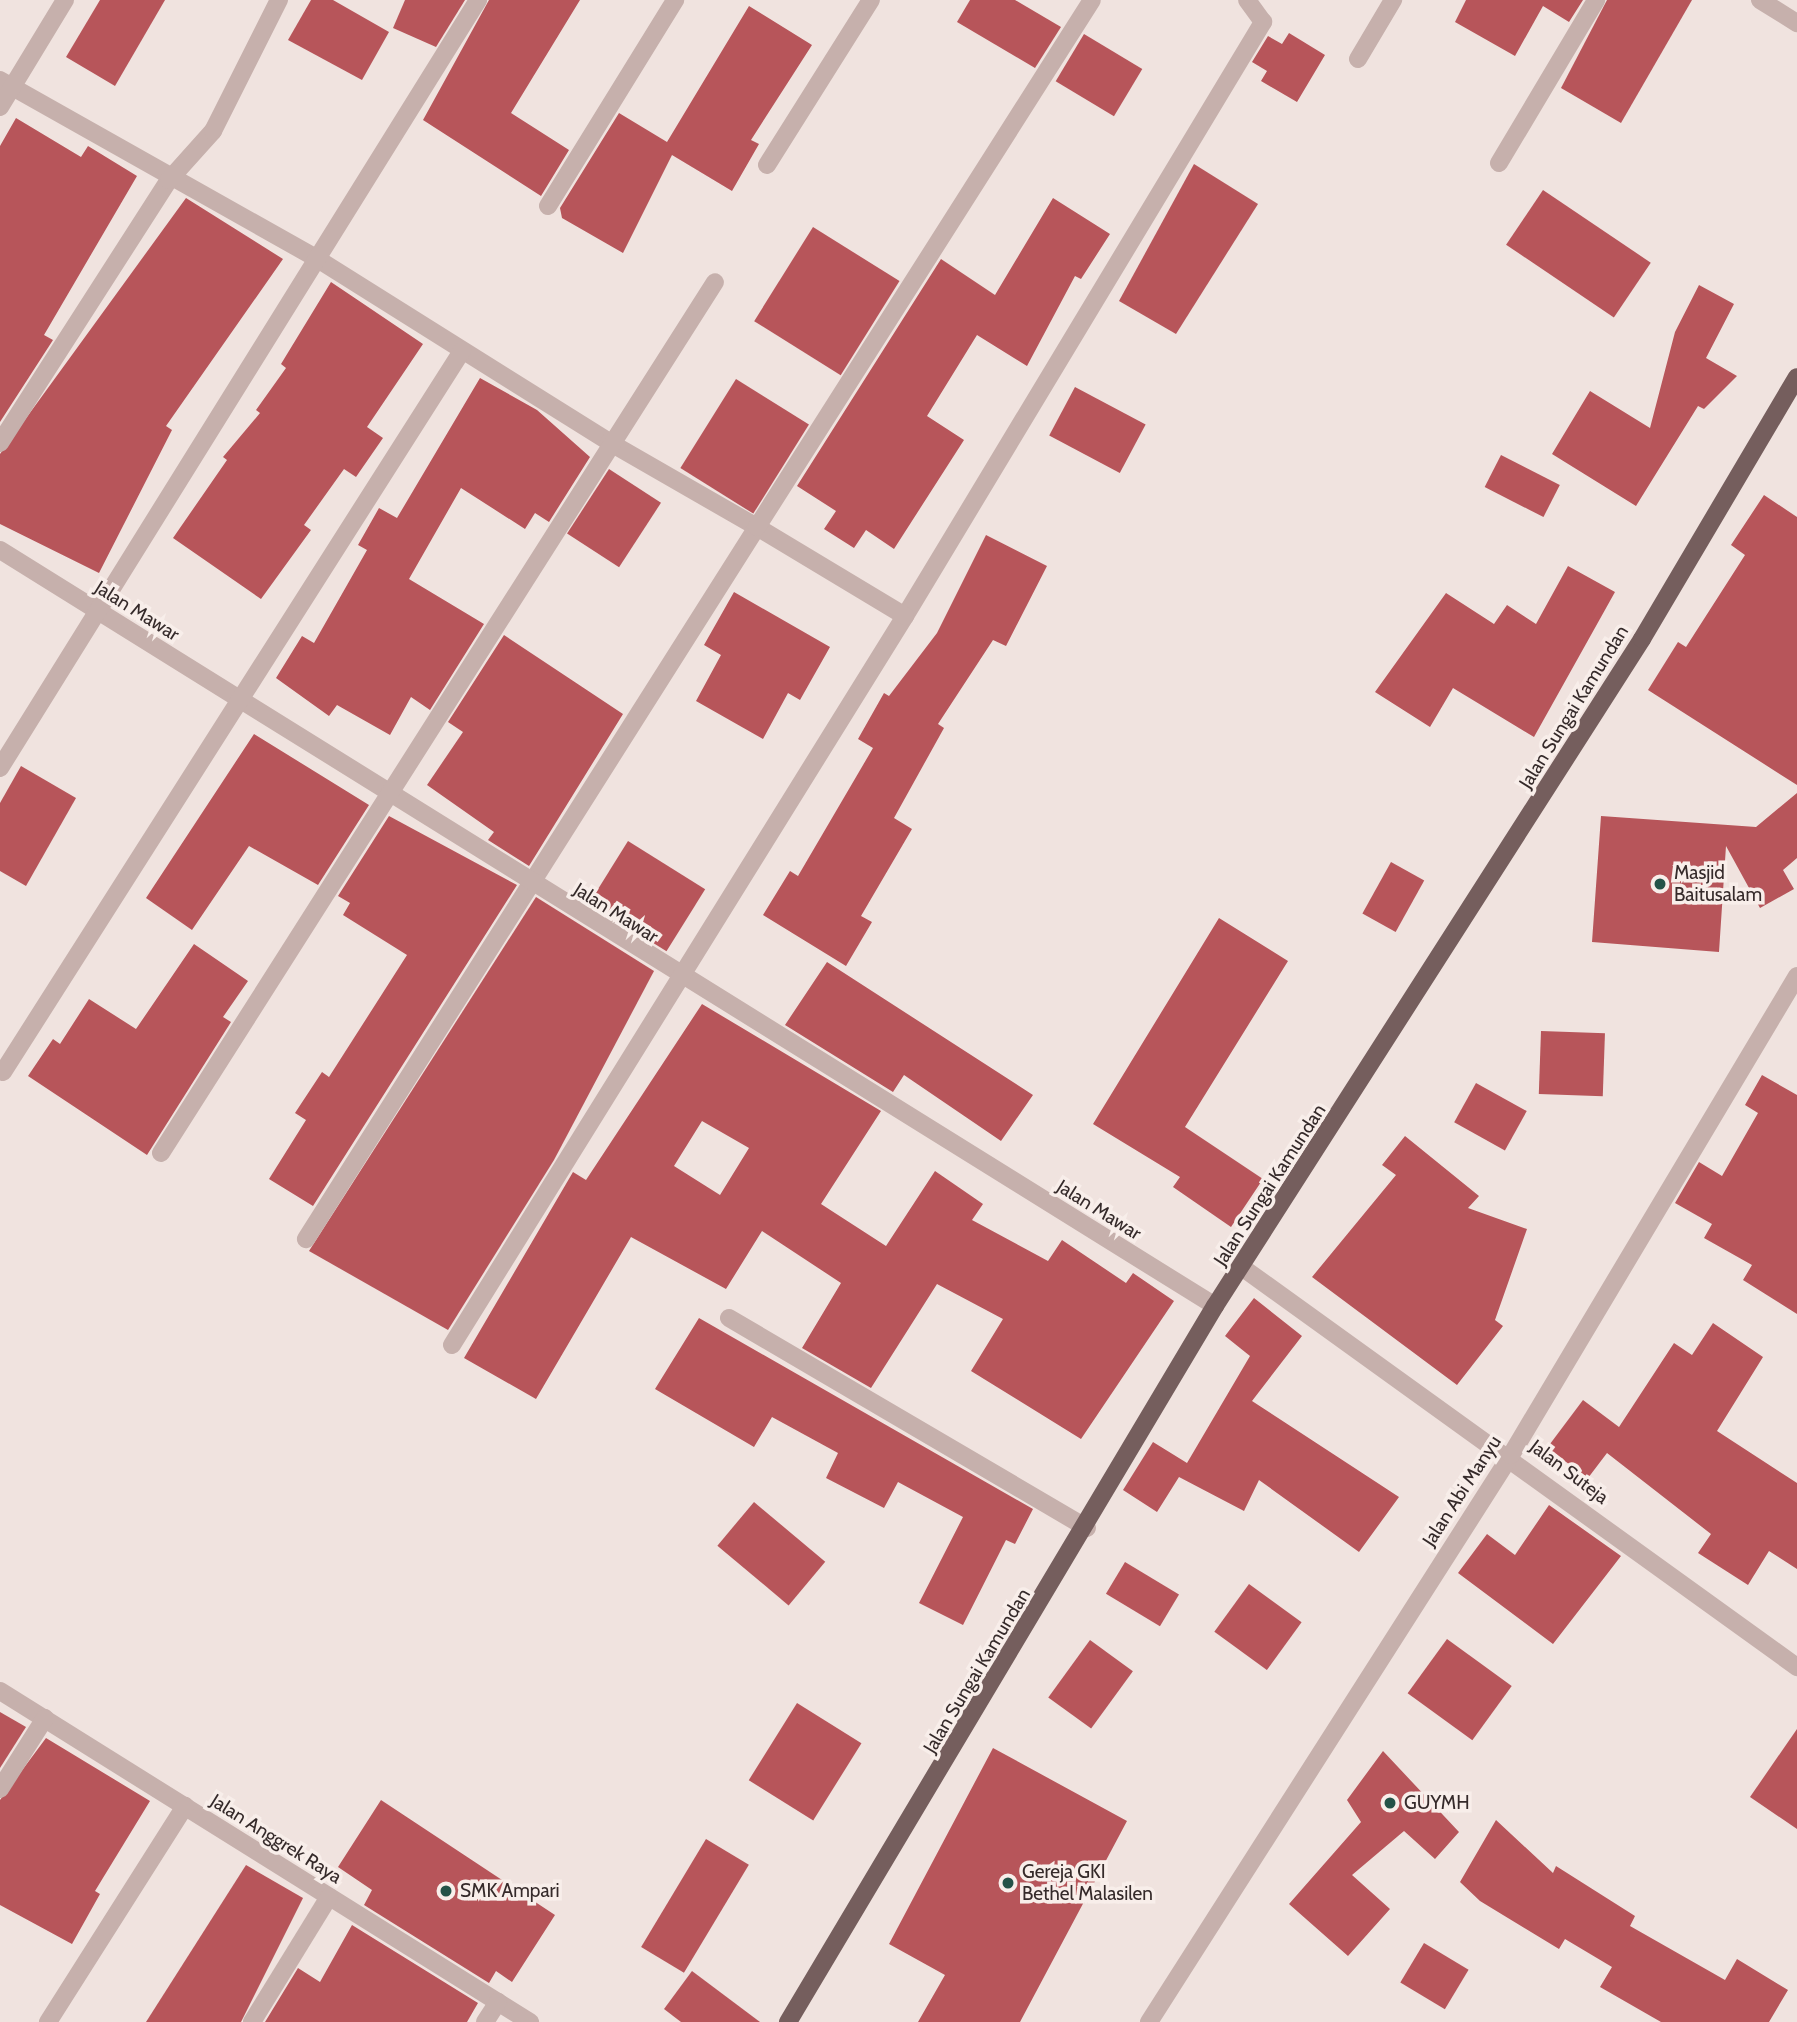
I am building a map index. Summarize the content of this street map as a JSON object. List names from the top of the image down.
{
  "streets": {
    "main road": ["Jalan Sungai Kamundan"],
    "street": [
      "Jalan Mawar",
      "Jalan Suteja",
      "Jalan Abi Manyu",
      "Jalan Anggrek Raya"
    ]
  },
  "crossings": [
    ["Jalan Mawar", "Jalan Sungai Kamundan"],
    ["Jalan Sungai Kamundan", "Jalan Suteja"],
    ["Jalan Suteja", "Jalan Abi Manyu"]
  ],
  "places": [
    "Masjid Baitusalam",
    "GUYMH",
    "Gereja GKI Bethel Malasilen",
    "SMK Ampari"
  ]
}
